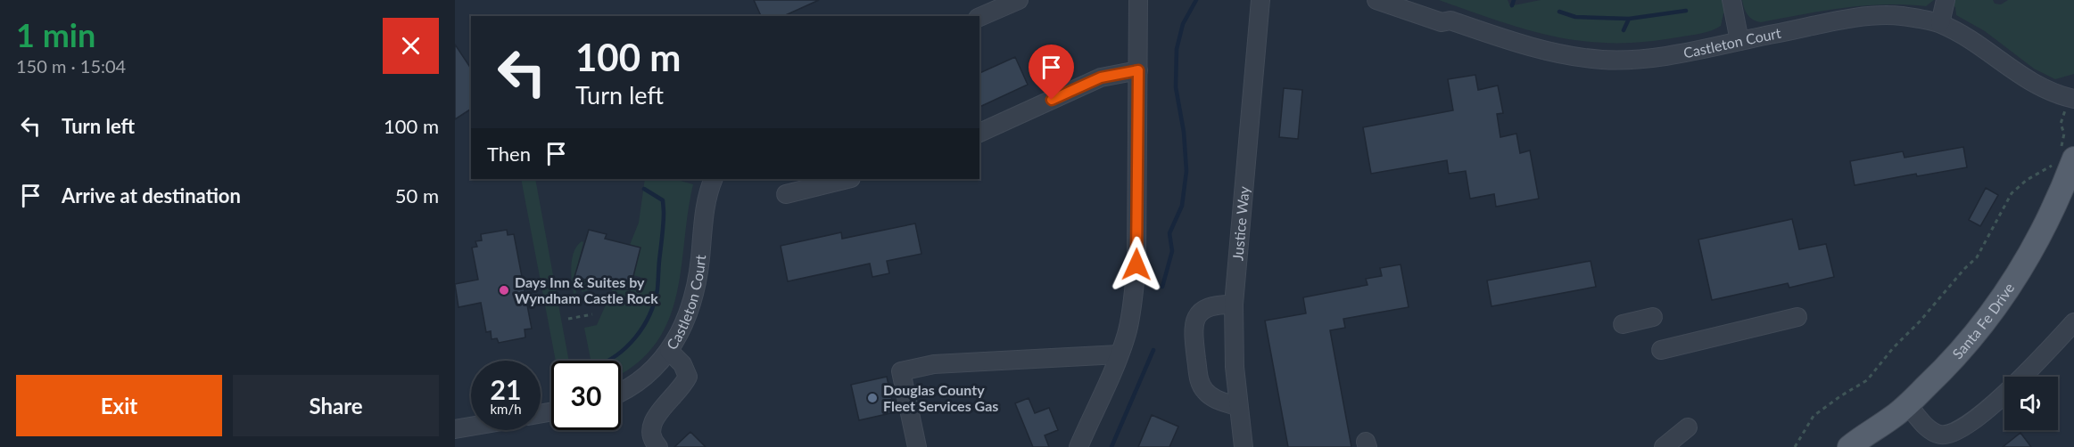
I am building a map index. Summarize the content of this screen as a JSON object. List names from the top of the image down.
{
  "streets": {
    "main road": ["Santa Fe Drive"],
    "street": ["Castleton Court", "Justice Way"]
  },
  "places": ["Days Inn & Suites by Wyndham Castle Rock", "Douglas County Fleet Services Gas"],
  "page": {
    "heading": ["1 min", "150 m · 15:04"],
    "turn": ["100 m", "Turn left"],
    "list": [
      {
        "name": "Turn left",
        "value": "100 m"
      },
      {
        "name": "Arrive at destination",
        "value": "50 m"
      }
    ],
    "then": "Then",
    "speed": "21 km/h",
    "limit": "30",
    "buttons": ["Exit", "Share"]
  }
}
